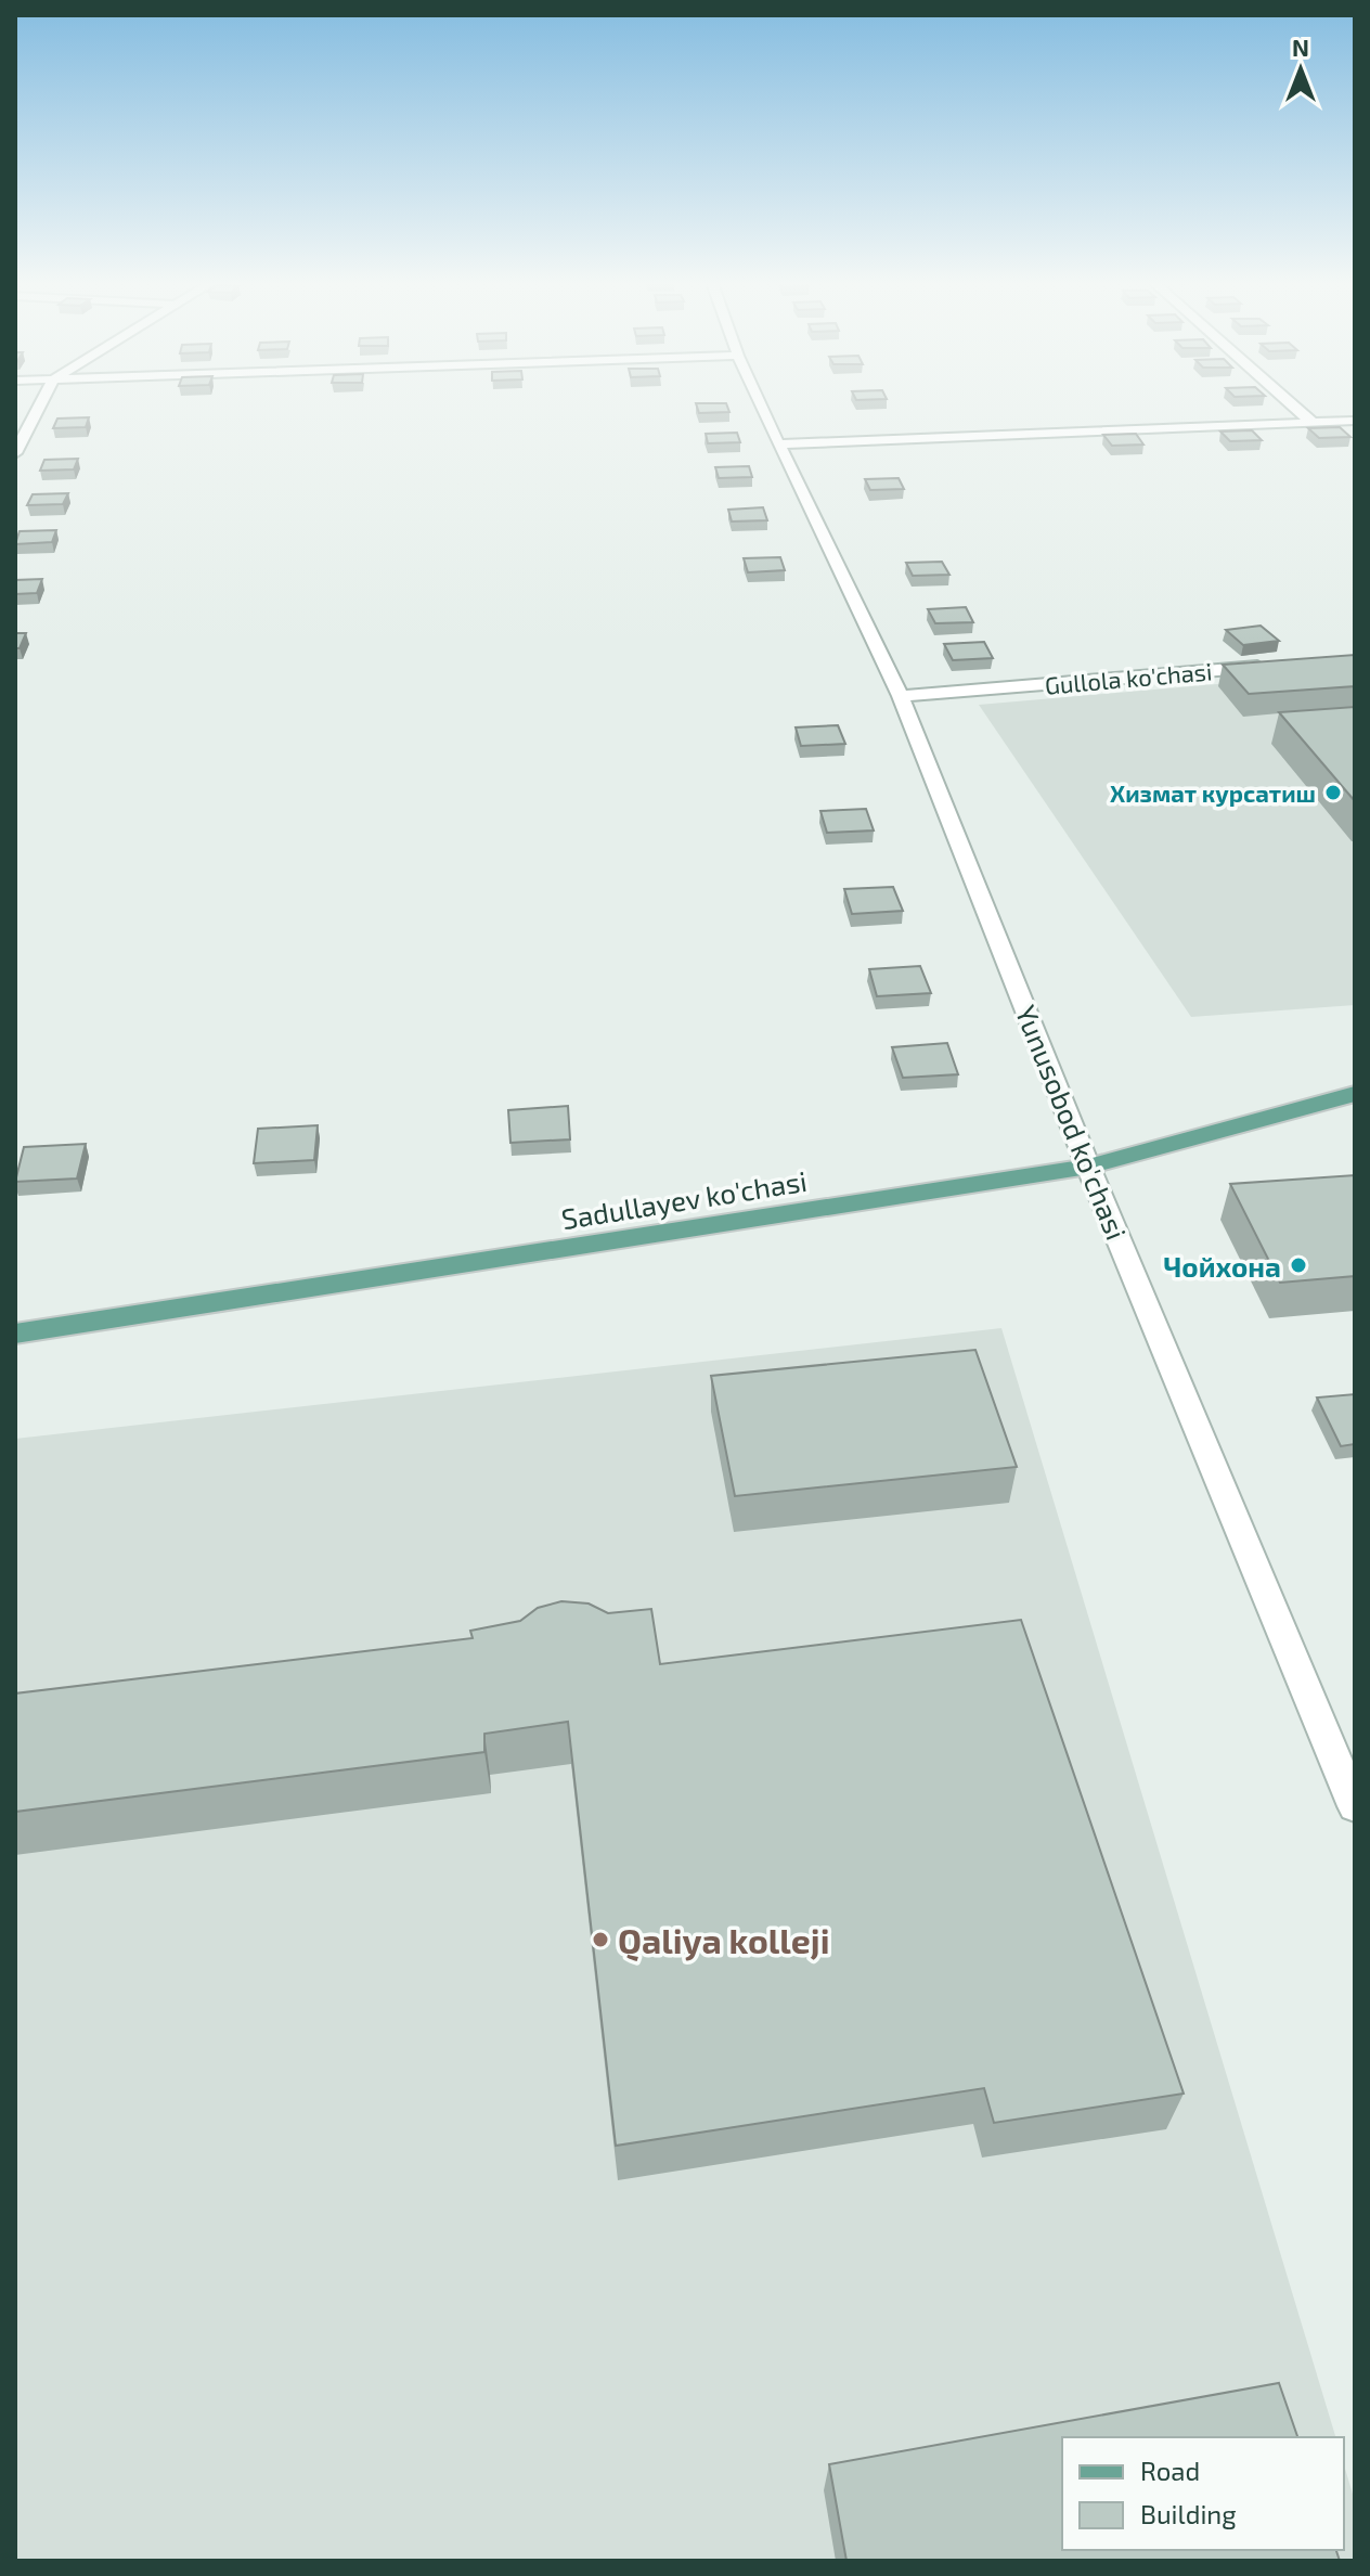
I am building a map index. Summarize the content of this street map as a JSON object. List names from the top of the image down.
{
  "streets": {
    "main road": ["Sadullayev ko'chasi"],
    "street": ["Gullola ko'chasi", "Yunusobod ko'chasi"]
  },
  "crossings": [
    ["Gullola ko'chasi", "Yunusobod ko'chasi"],
    ["Yunusobod ko'chasi", "Sadullayev ko'chasi"]
  ],
  "places": ["Хизмат курсатиш", "Чойхона", "Qaliya kolleji"],
  "legend": ["Road", "Building"],
  "north": "top"
}
